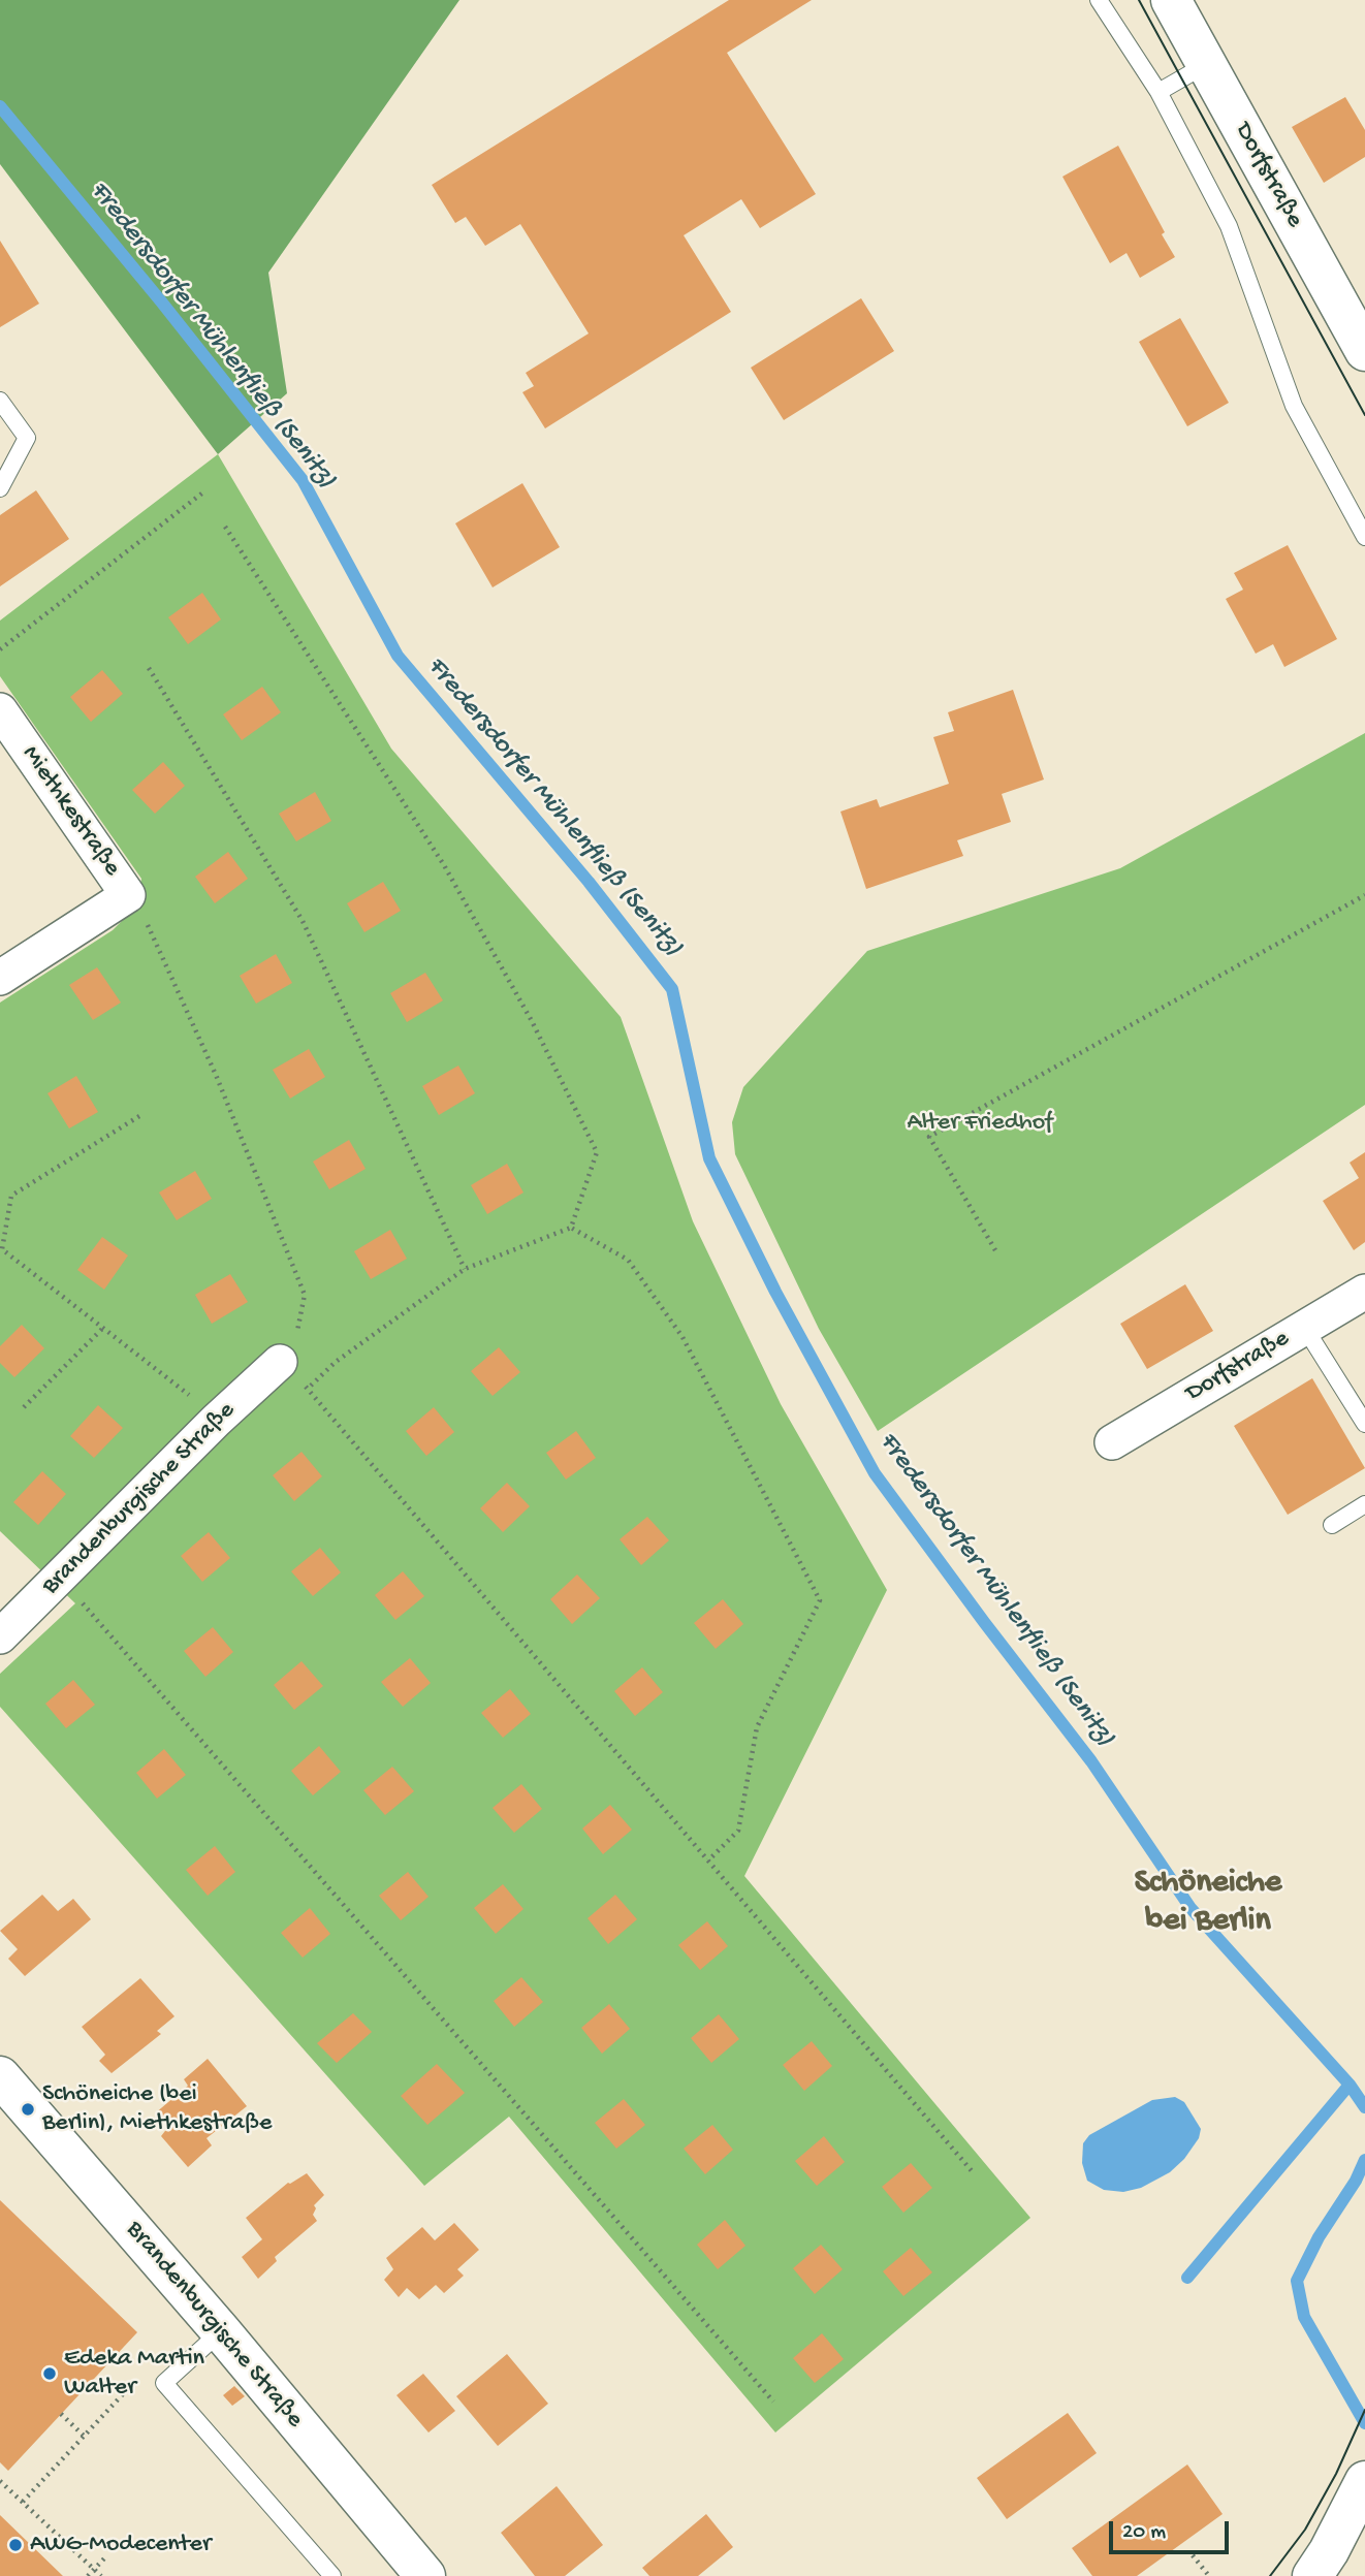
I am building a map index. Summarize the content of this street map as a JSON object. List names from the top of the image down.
{
  "streets": {
    "street": ["Dorfstraße", "Miethkestraße", "Brandenburgische Straße"]
  },
  "districts": ["Schöneiche bei Berlin"],
  "water": ["Fredersdorfer Mühlenfließ (Senitz)"],
  "parks": ["Alter Friedhof"],
  "places": ["Schöneiche (bei Berlin), Miethkestraße", "Edeka Martin Walter", "AWG-Modecenter"],
  "scale_bar": "20 m"
}
